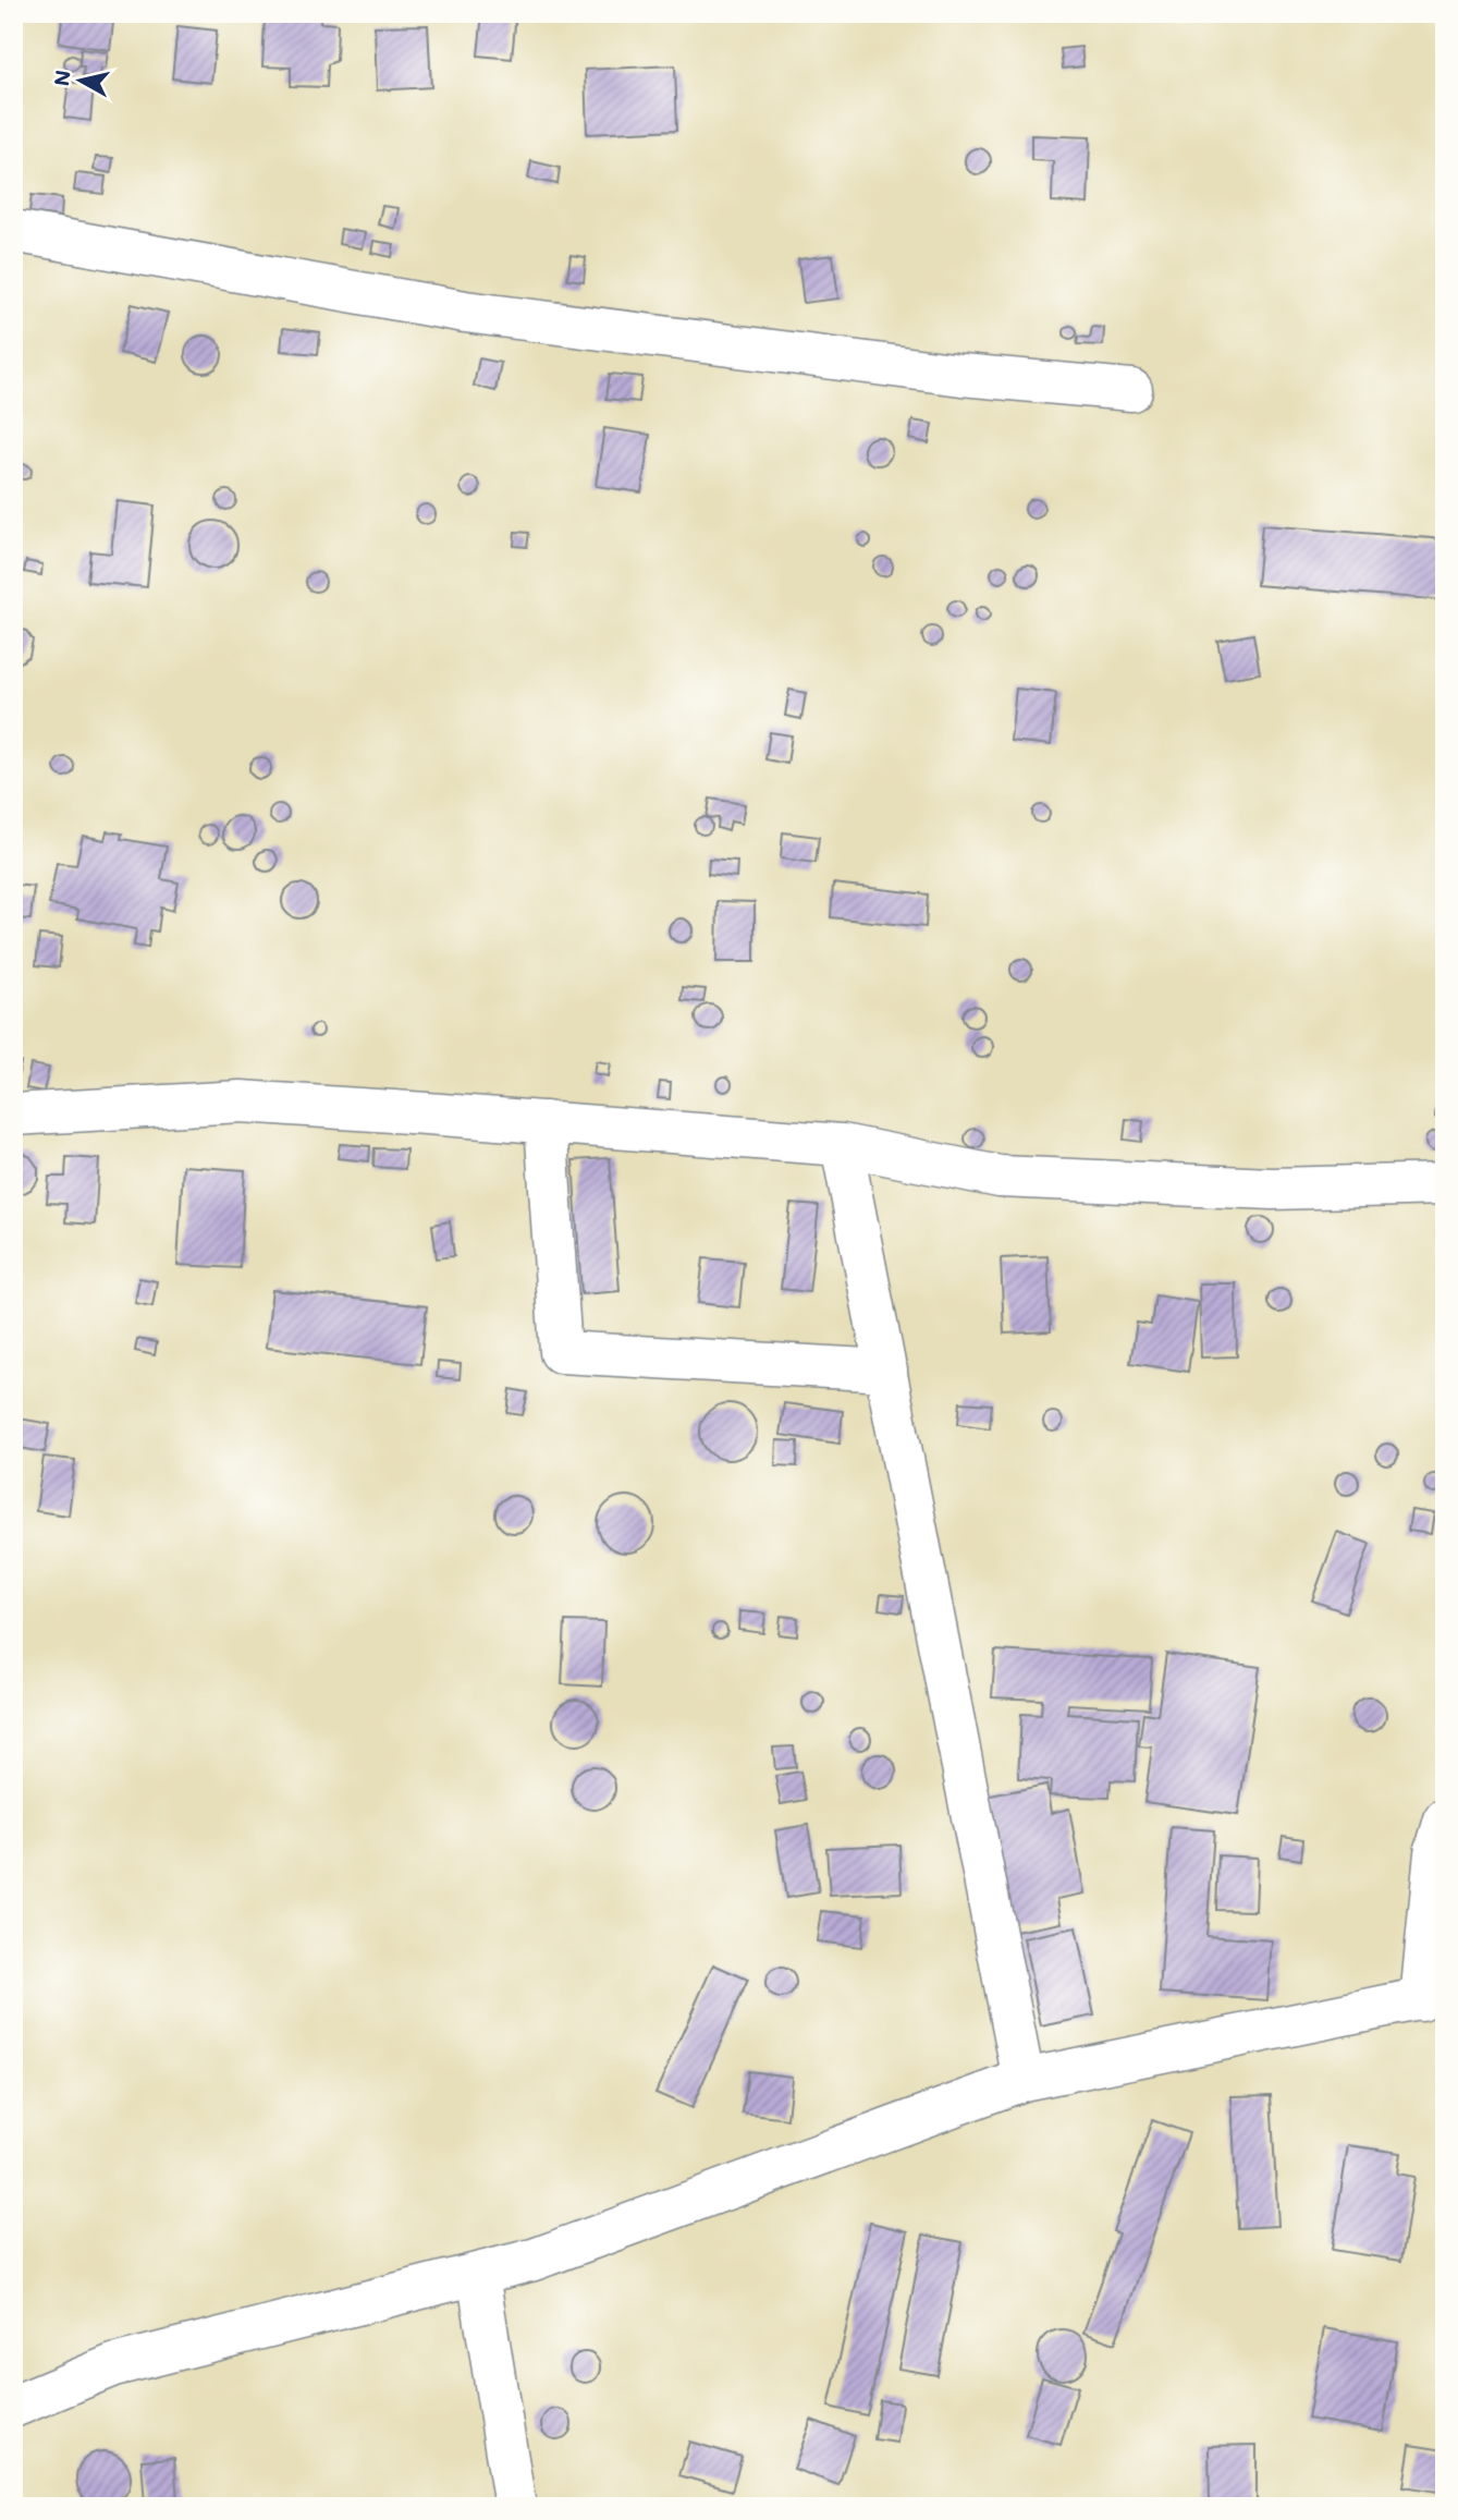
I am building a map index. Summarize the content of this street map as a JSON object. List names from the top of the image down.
{
  "north": "left"
}
